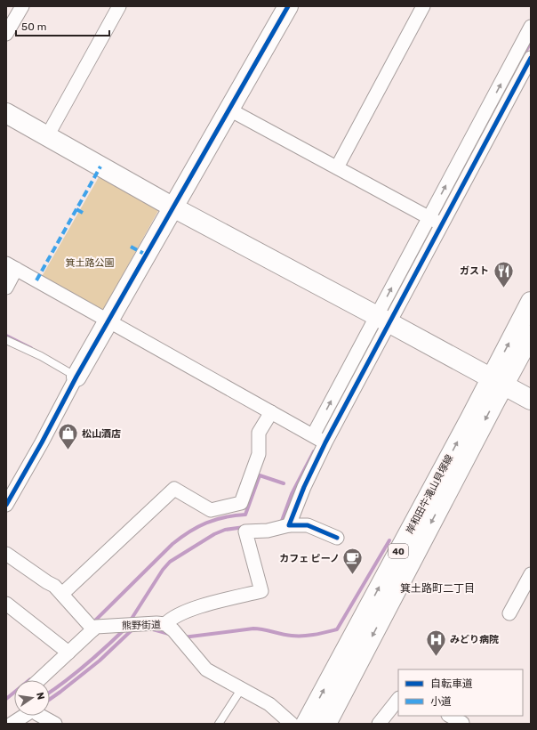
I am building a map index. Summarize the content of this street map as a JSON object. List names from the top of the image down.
{
  "streets": {
    "street": ["岸和田牛滝山貝塚線", "40", "熊野街道"]
  },
  "districts": ["箕土路町二丁目"],
  "parks": ["箕土路公園"],
  "places": {
    "restaurant": ["ガスト"],
    "shop": ["松山酒店"],
    "cafe": ["カフェ ピーノ"],
    "hospital": ["みどり病院"]
  },
  "legend": ["自転車道", "小道"],
  "scale_bar": "50 m",
  "north": "right"
}
